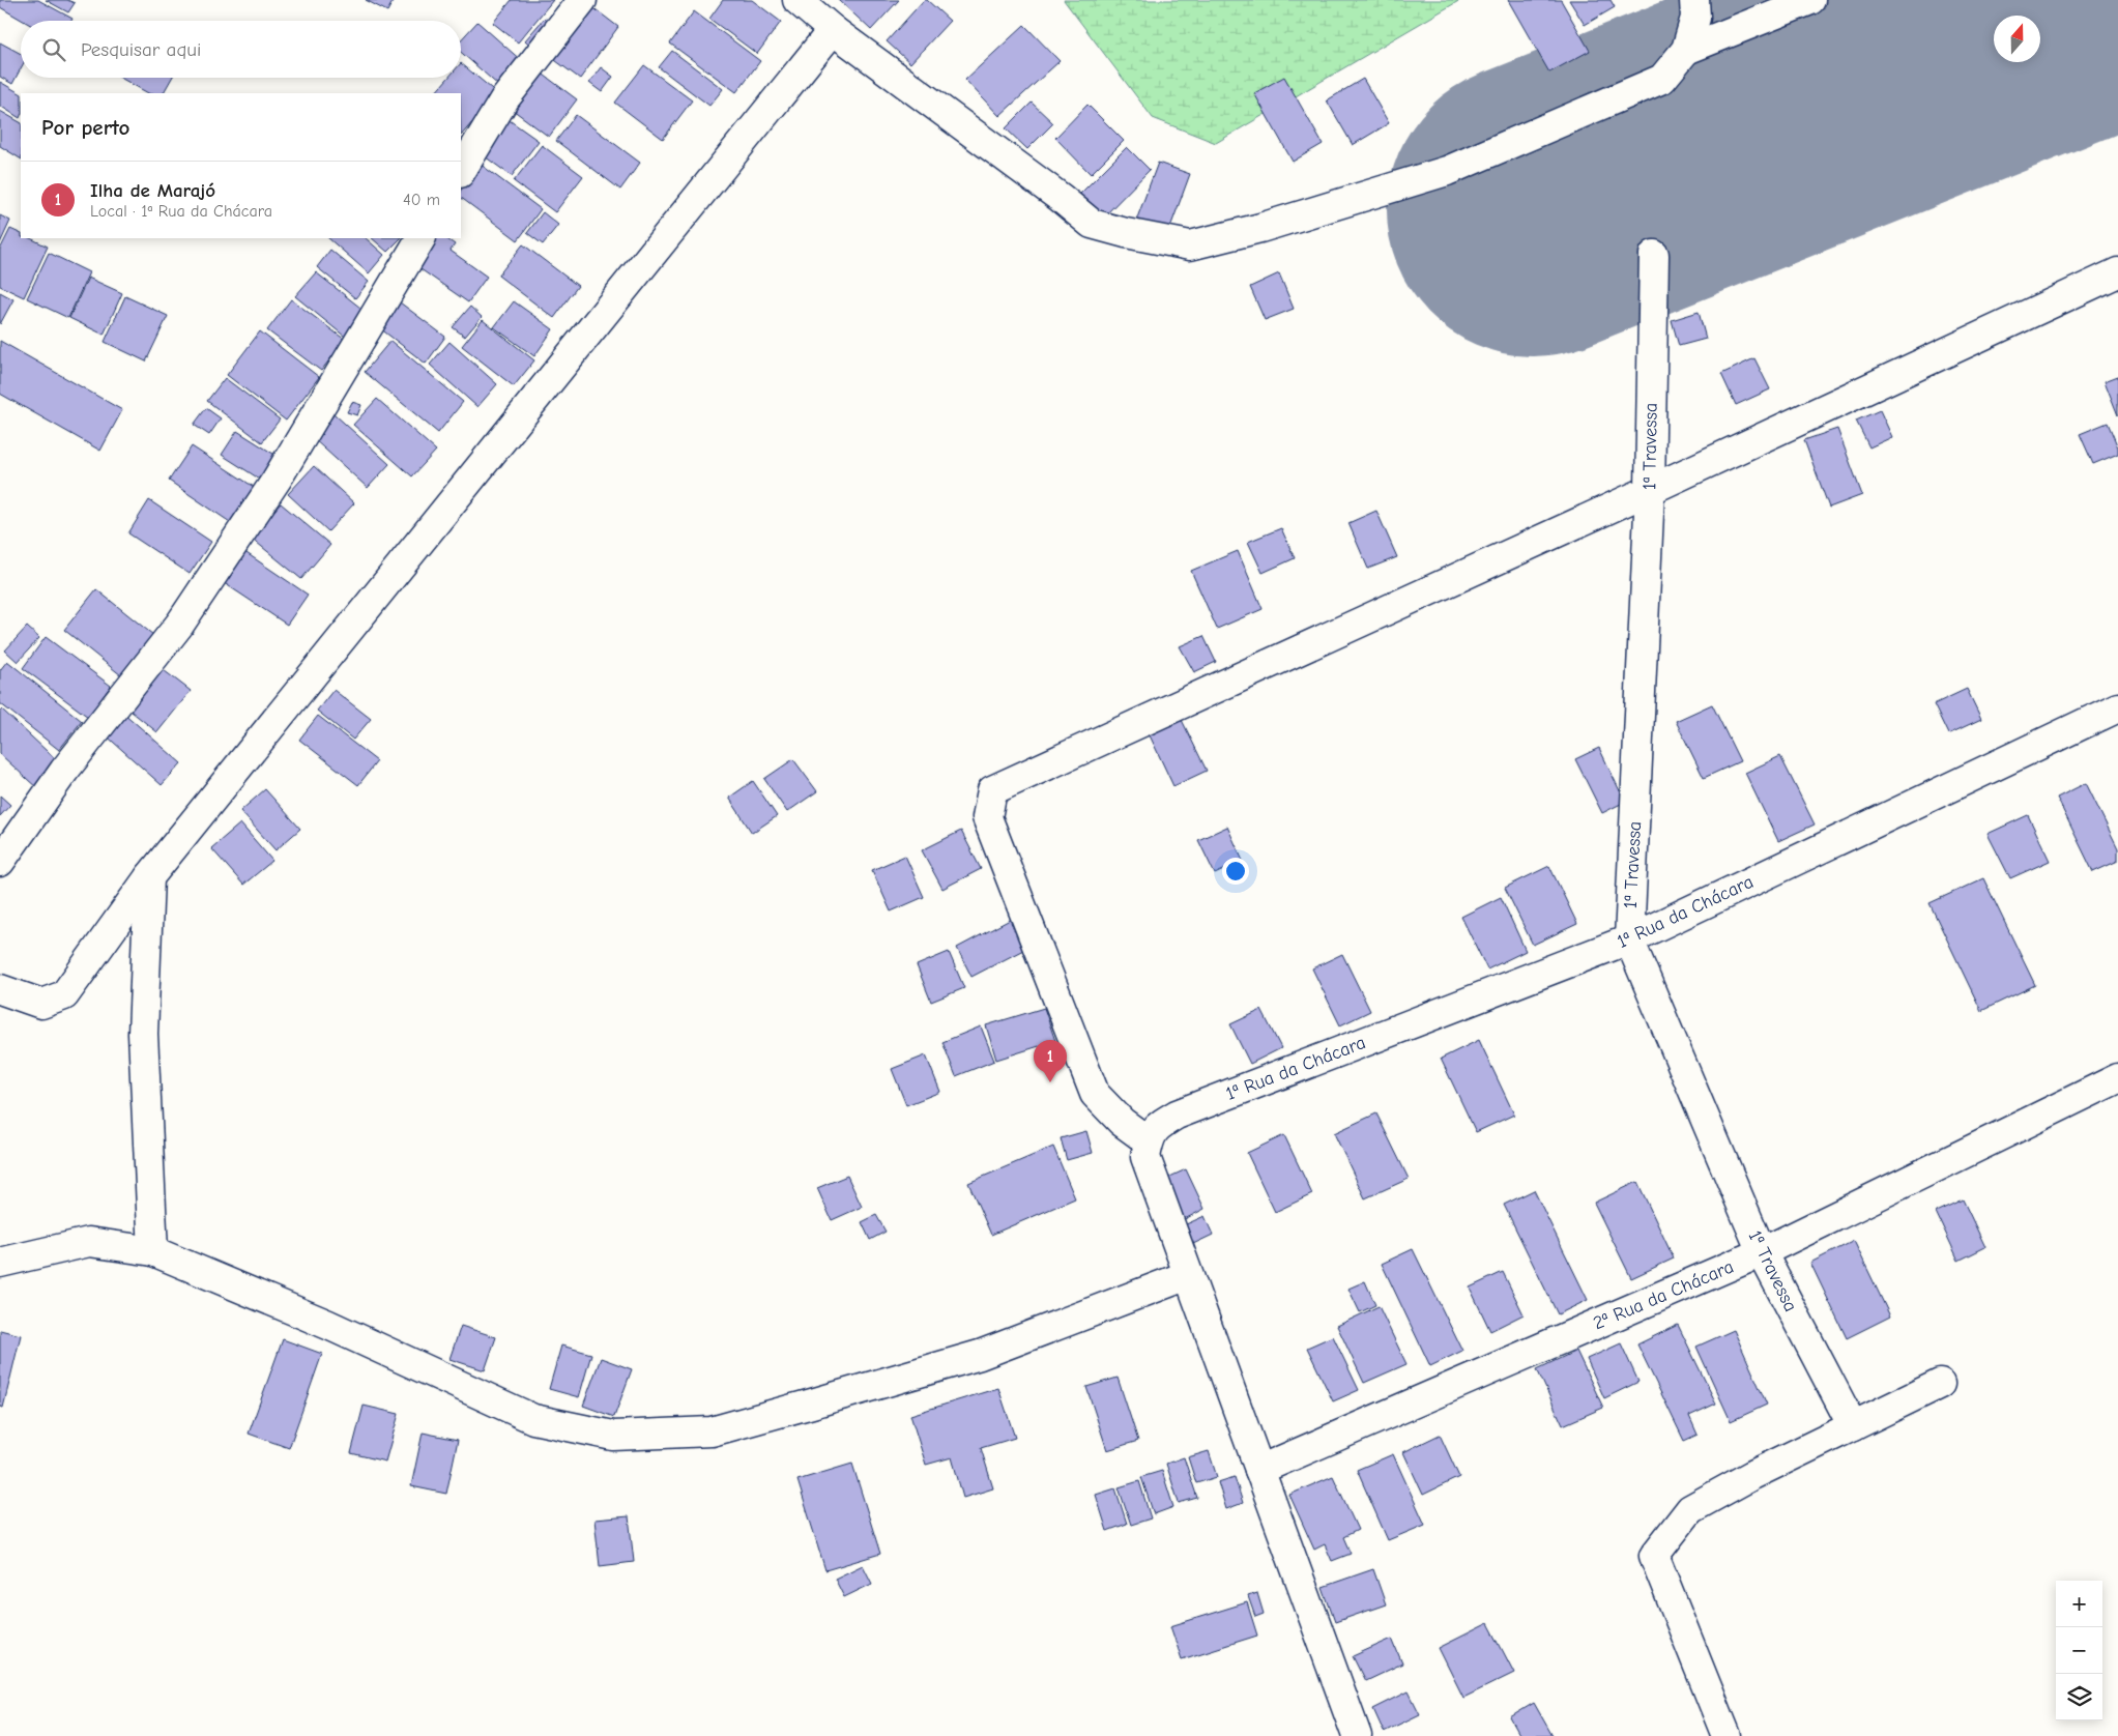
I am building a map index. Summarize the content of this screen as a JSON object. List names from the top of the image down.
{
  "streets": {
    "street": ["1ª Travessa", "1ª Rua da Chácara", "2ª Rua da Chácara"]
  },
  "crossings": [
    ["1ª Travessa", "1ª Rua da Chácara"],
    ["1ª Travessa", "2ª Rua da Chácara"]
  ],
  "north": "top",
  "page": {
    "search": "Pesquisar aqui",
    "heading": "Por perto",
    "list": [
      {
        "mark": "1",
        "name": "Ilha de Marajó",
        "note": "Local · 1ª Rua da Chácara",
        "value": "40 m"
      }
    ],
    "pins": "1",
    "map_buttons": ["+", "−"]
  }
}
